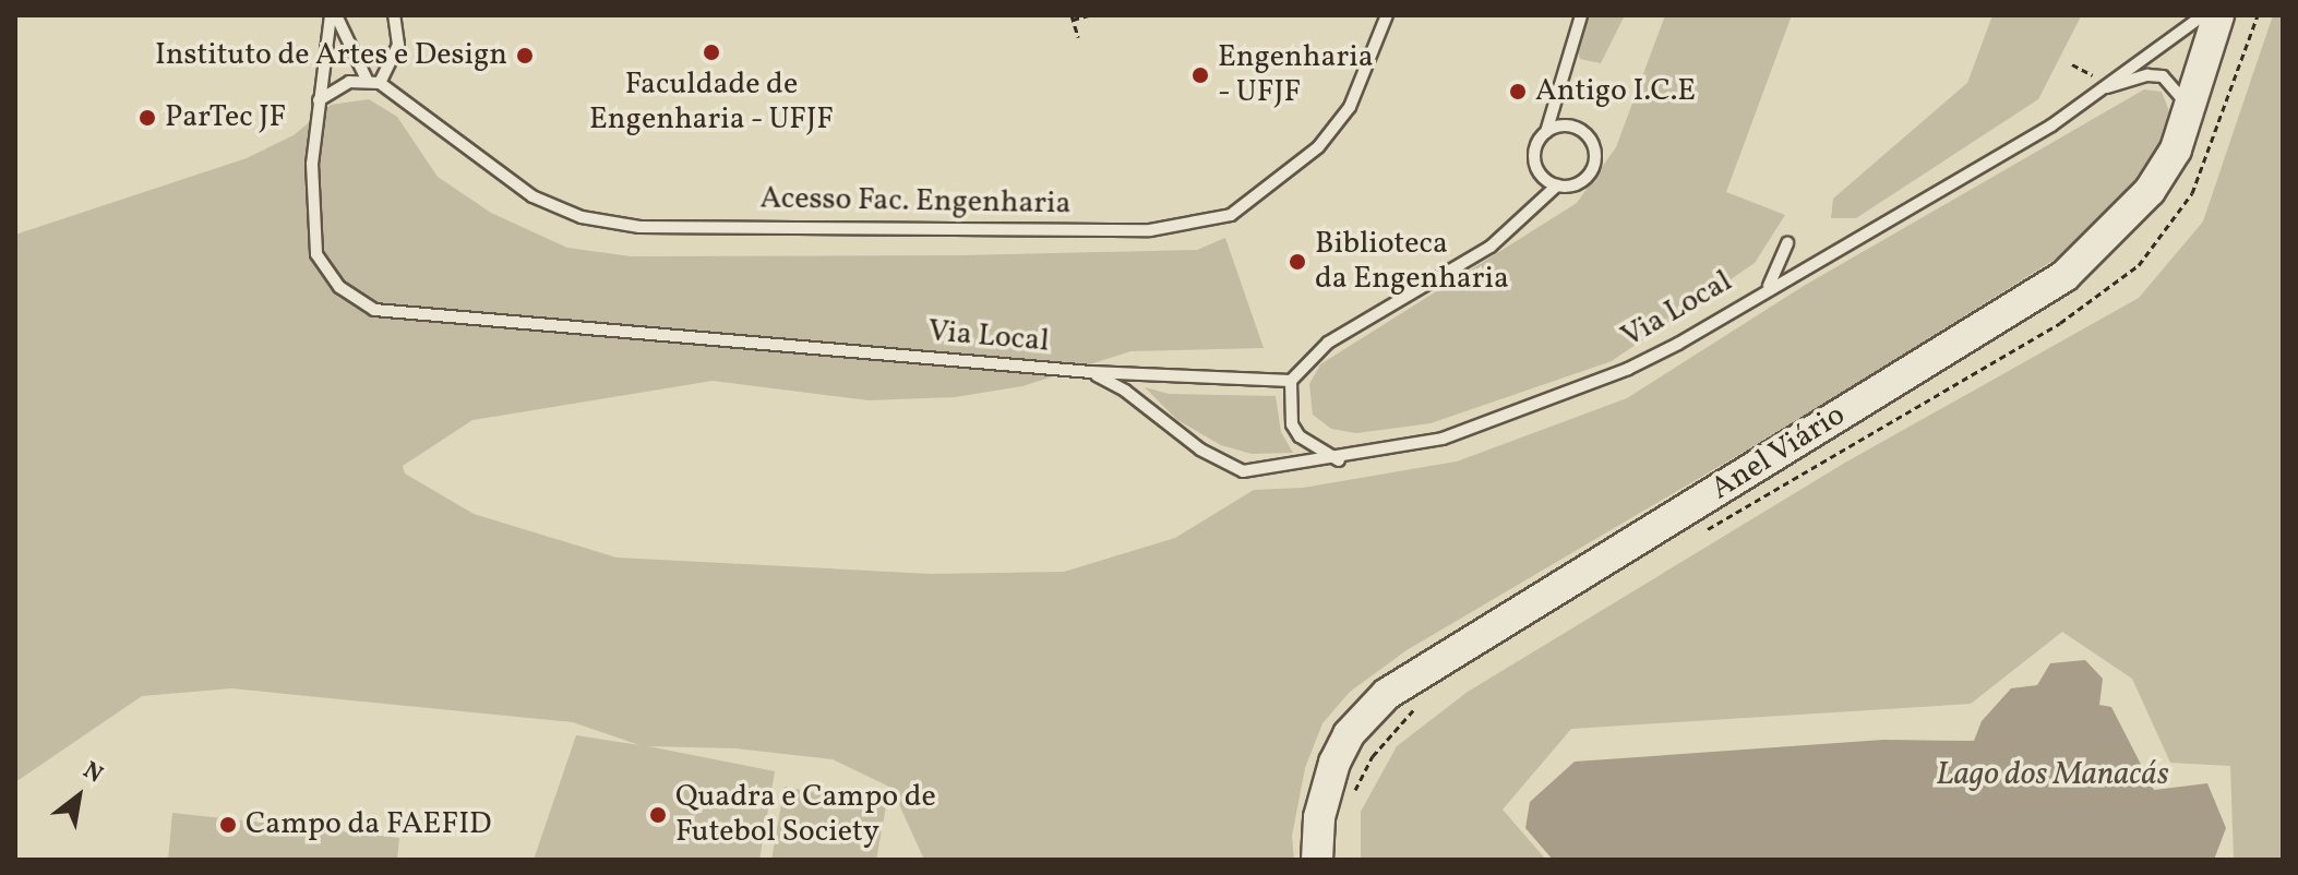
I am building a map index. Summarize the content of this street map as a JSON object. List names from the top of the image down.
{
  "streets": {
    "main road": ["Anel Viário"],
    "lane": ["Acesso Fac. Engenharia", "Via Local"]
  },
  "water": ["Lago dos Manacás"],
  "places": [
    "Faculdade de Engenharia - UFJF",
    "Instituto de Artes e Design",
    "Engenharia - UFJF",
    "Antigo I.C.E",
    "ParTec JF",
    "Biblioteca da Engenharia",
    "Quadra e Campo de Futebol Society",
    "Campo da FAEFID"
  ],
  "north": "top right"
}
